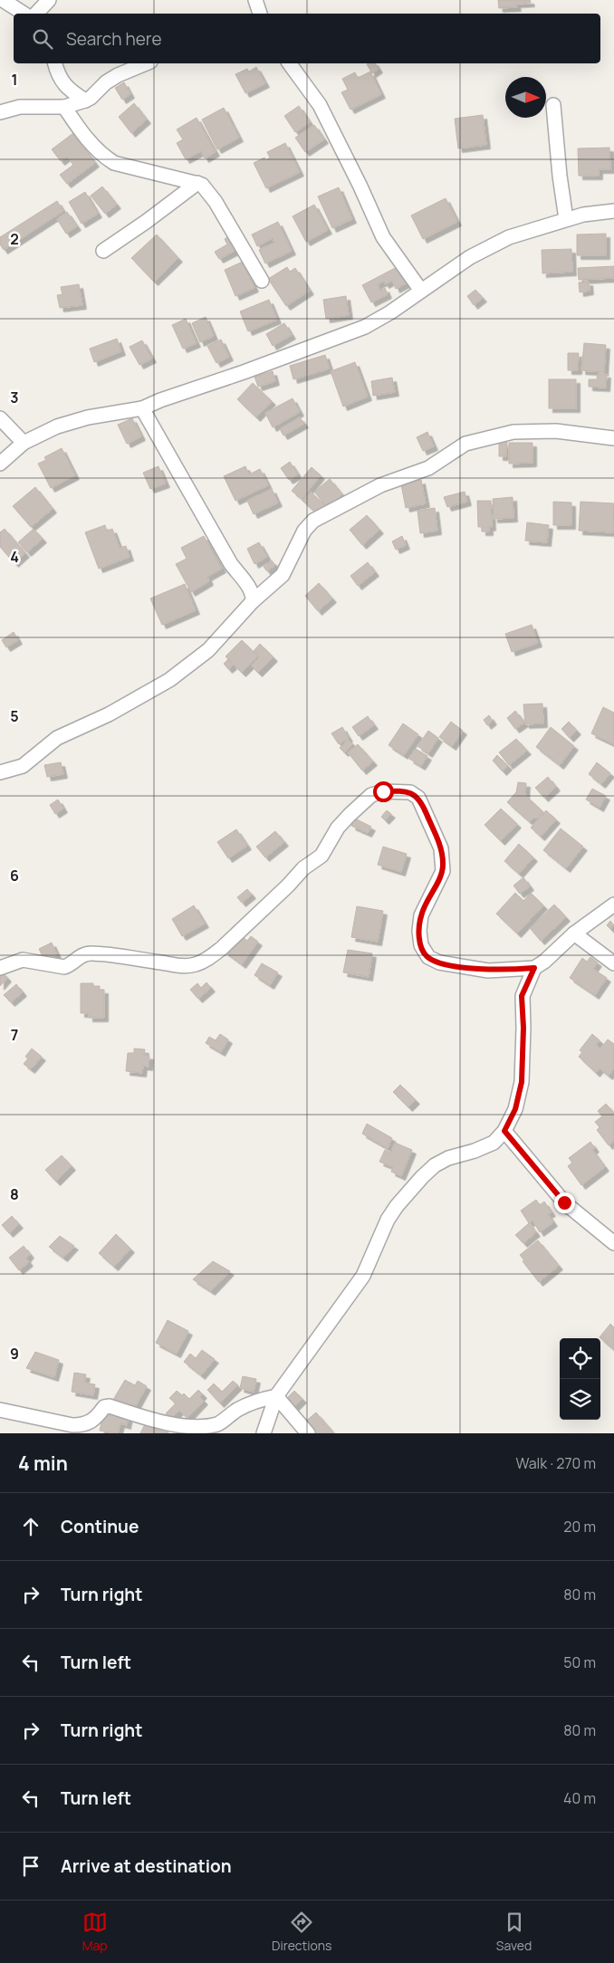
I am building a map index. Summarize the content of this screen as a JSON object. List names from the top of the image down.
{
  "north": "right",
  "page": {
    "search": "Search here",
    "heading": ["4 min", "Walk · 270 m"],
    "list": [
      ["Continue", "20 m"],
      ["Turn right", "80 m"],
      ["Turn left", "50 m"],
      ["Turn right", "80 m"],
      ["Turn left", "40 m"],
      "Arrive at destination"
    ],
    "nav": ["Map", "Directions", "Saved"]
  },
  "grid": {
    "rows": [
      "1",
      "2",
      "3",
      "4",
      "5",
      "6",
      "7",
      "8",
      "9"
    ]
  }
}
